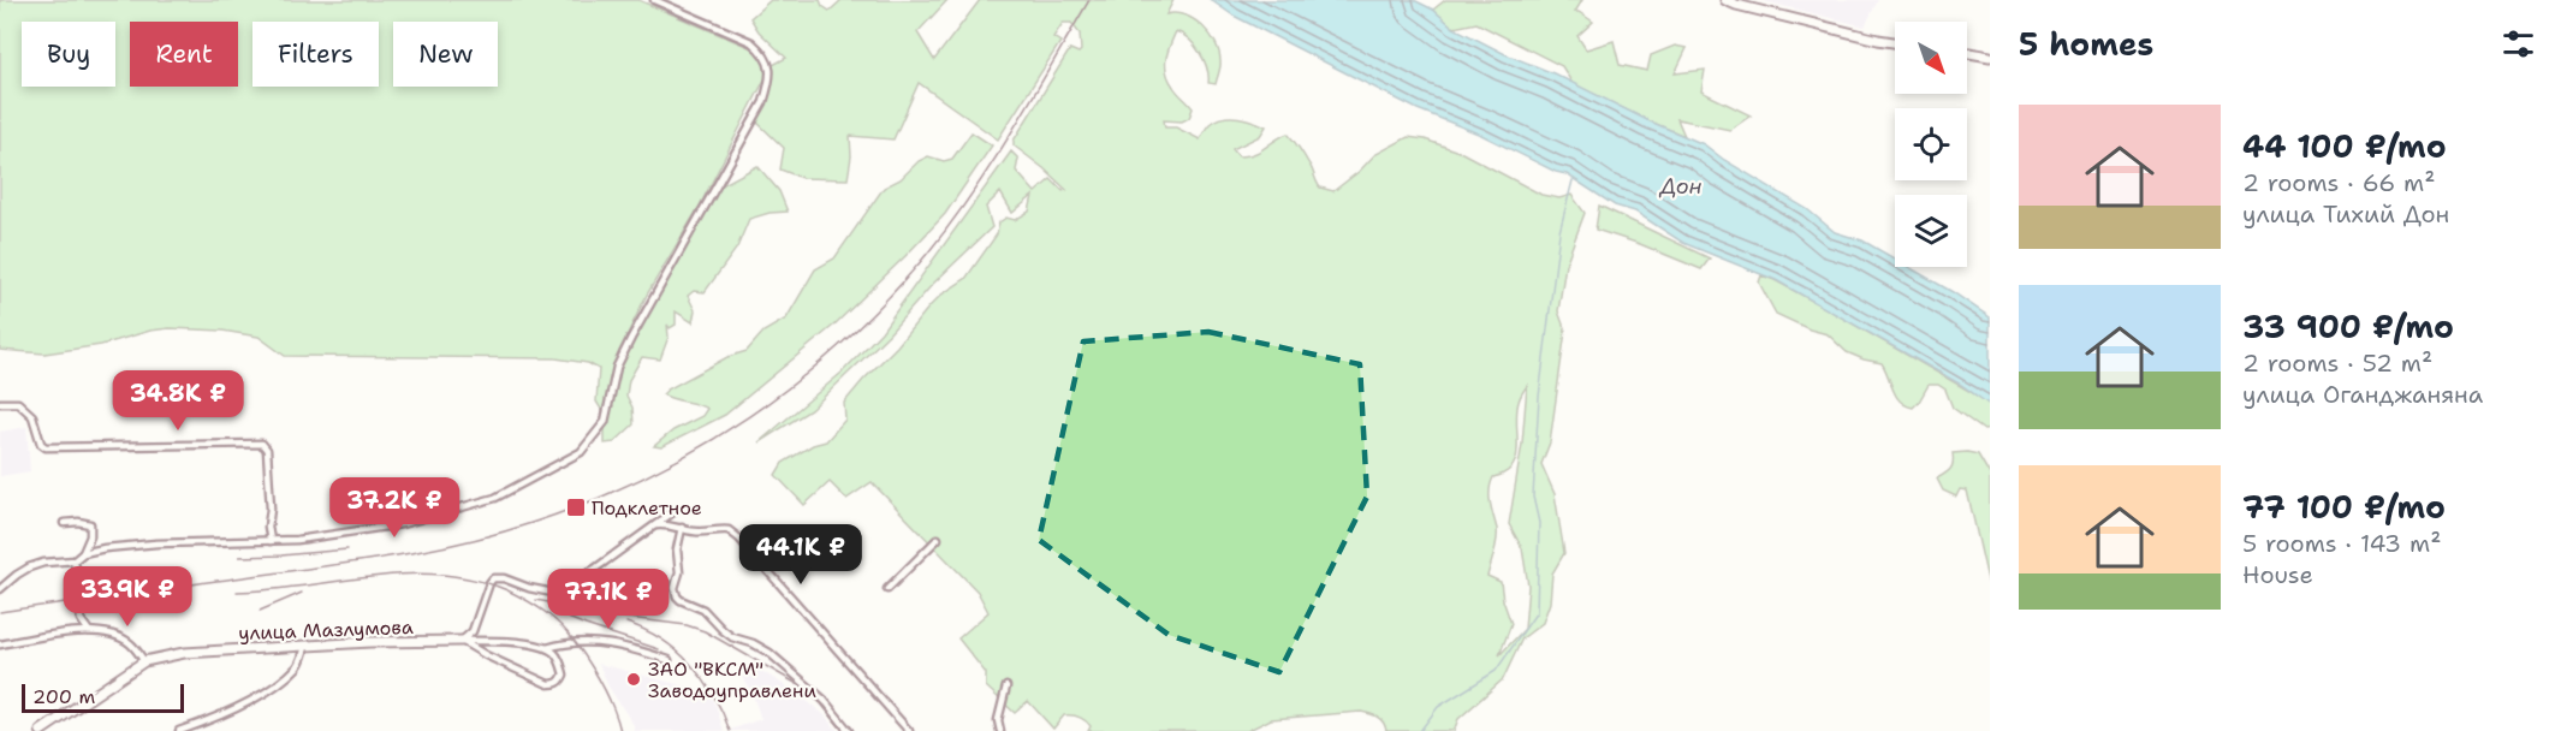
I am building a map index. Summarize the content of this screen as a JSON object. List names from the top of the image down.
{
  "streets": {
    "street": ["улица Мазлумова"]
  },
  "water": ["Дон"],
  "places": {
    "transit": ["Подклетное"],
    "other": ["ЗАО \"ВКСМ\" Заводоуправлени"]
  },
  "scale_bar": "200 m",
  "north": "bottom right",
  "page": {
    "heading": "5 homes",
    "chip": [
      "Buy",
      "Rent",
      "Filters",
      "New"
    ],
    "list": [
      {
        "name": "44 100 ₽/mo",
        "note": "2 rooms · 66 m² · улица Тихий Дон"
      },
      {
        "name": "33 900 ₽/mo",
        "note": "2 rooms · 52 m² · улица Оганджаняна"
      },
      {
        "name": "77 100 ₽/mo",
        "note": "5 rooms · 143 m² · House"
      }
    ],
    "price": [
      "34.8K ₽",
      "37.2K ₽",
      "44.1K ₽",
      "33.9K ₽",
      "77.1K ₽"
    ],
    "scale": "200 m"
  }
}
